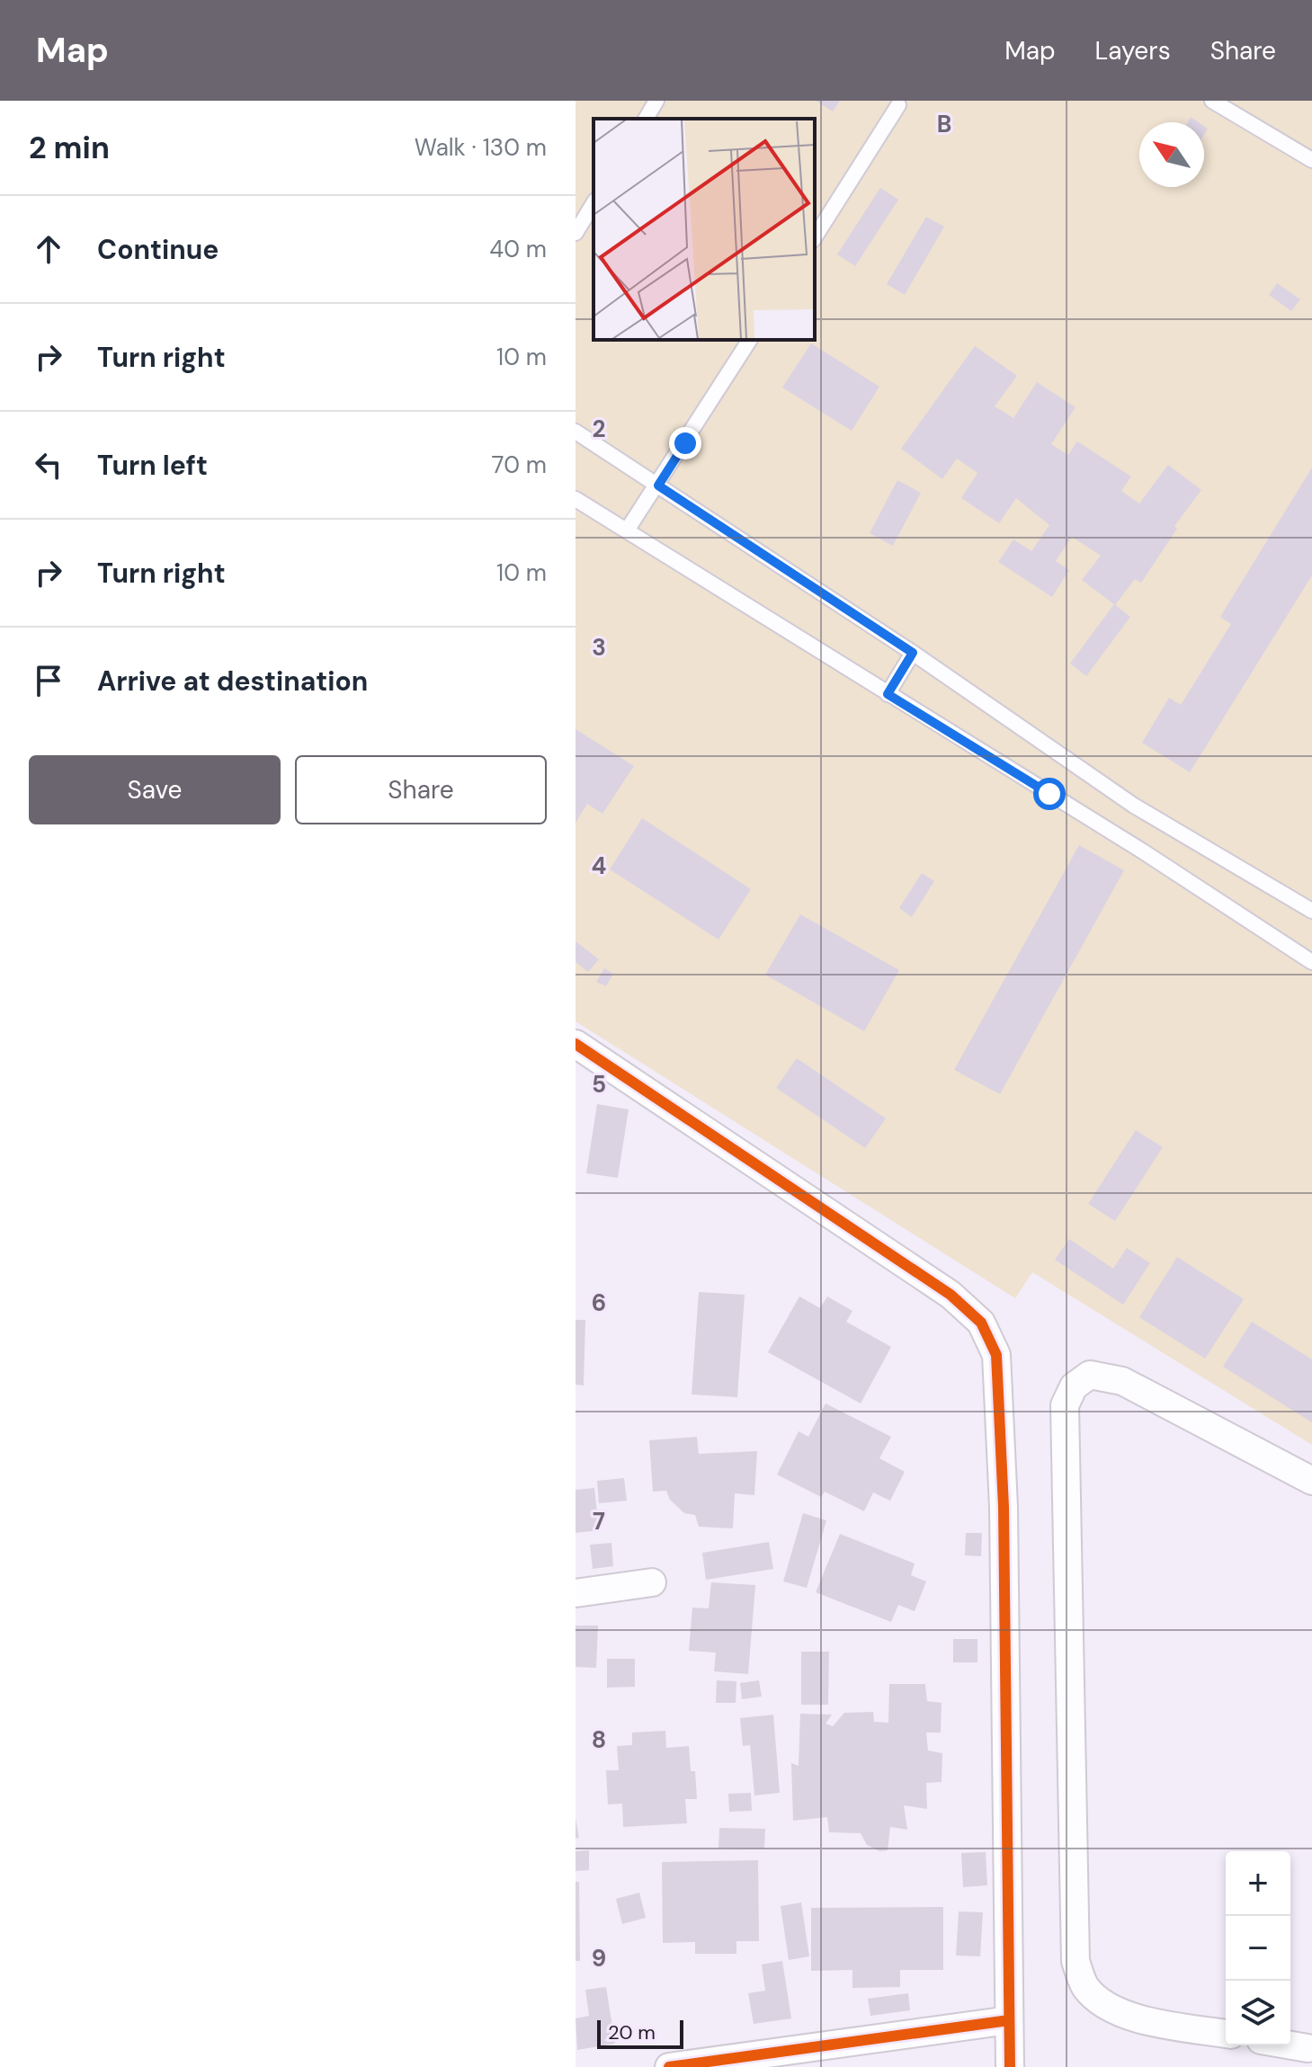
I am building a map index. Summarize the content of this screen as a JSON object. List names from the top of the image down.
{
  "scale_bar": "20 m",
  "north": "top left",
  "page": {
    "header": "Map",
    "nav": ["Map", "Layers", "Share"],
    "heading": ["2 min", "Walk · 130 m"],
    "list": [
      ["Continue", "40 m"],
      ["Turn right", "10 m"],
      ["Turn left", "70 m"],
      ["Turn right", "10 m"],
      "Arrive at destination"
    ],
    "buttons": ["Save", "Share"],
    "map_buttons": ["+", "−"],
    "scale": "20 m"
  },
  "grid": {
    "columns": ["B"],
    "rows": [
      "2",
      "3",
      "4",
      "5",
      "6",
      "7",
      "8",
      "9"
    ]
  }
}
